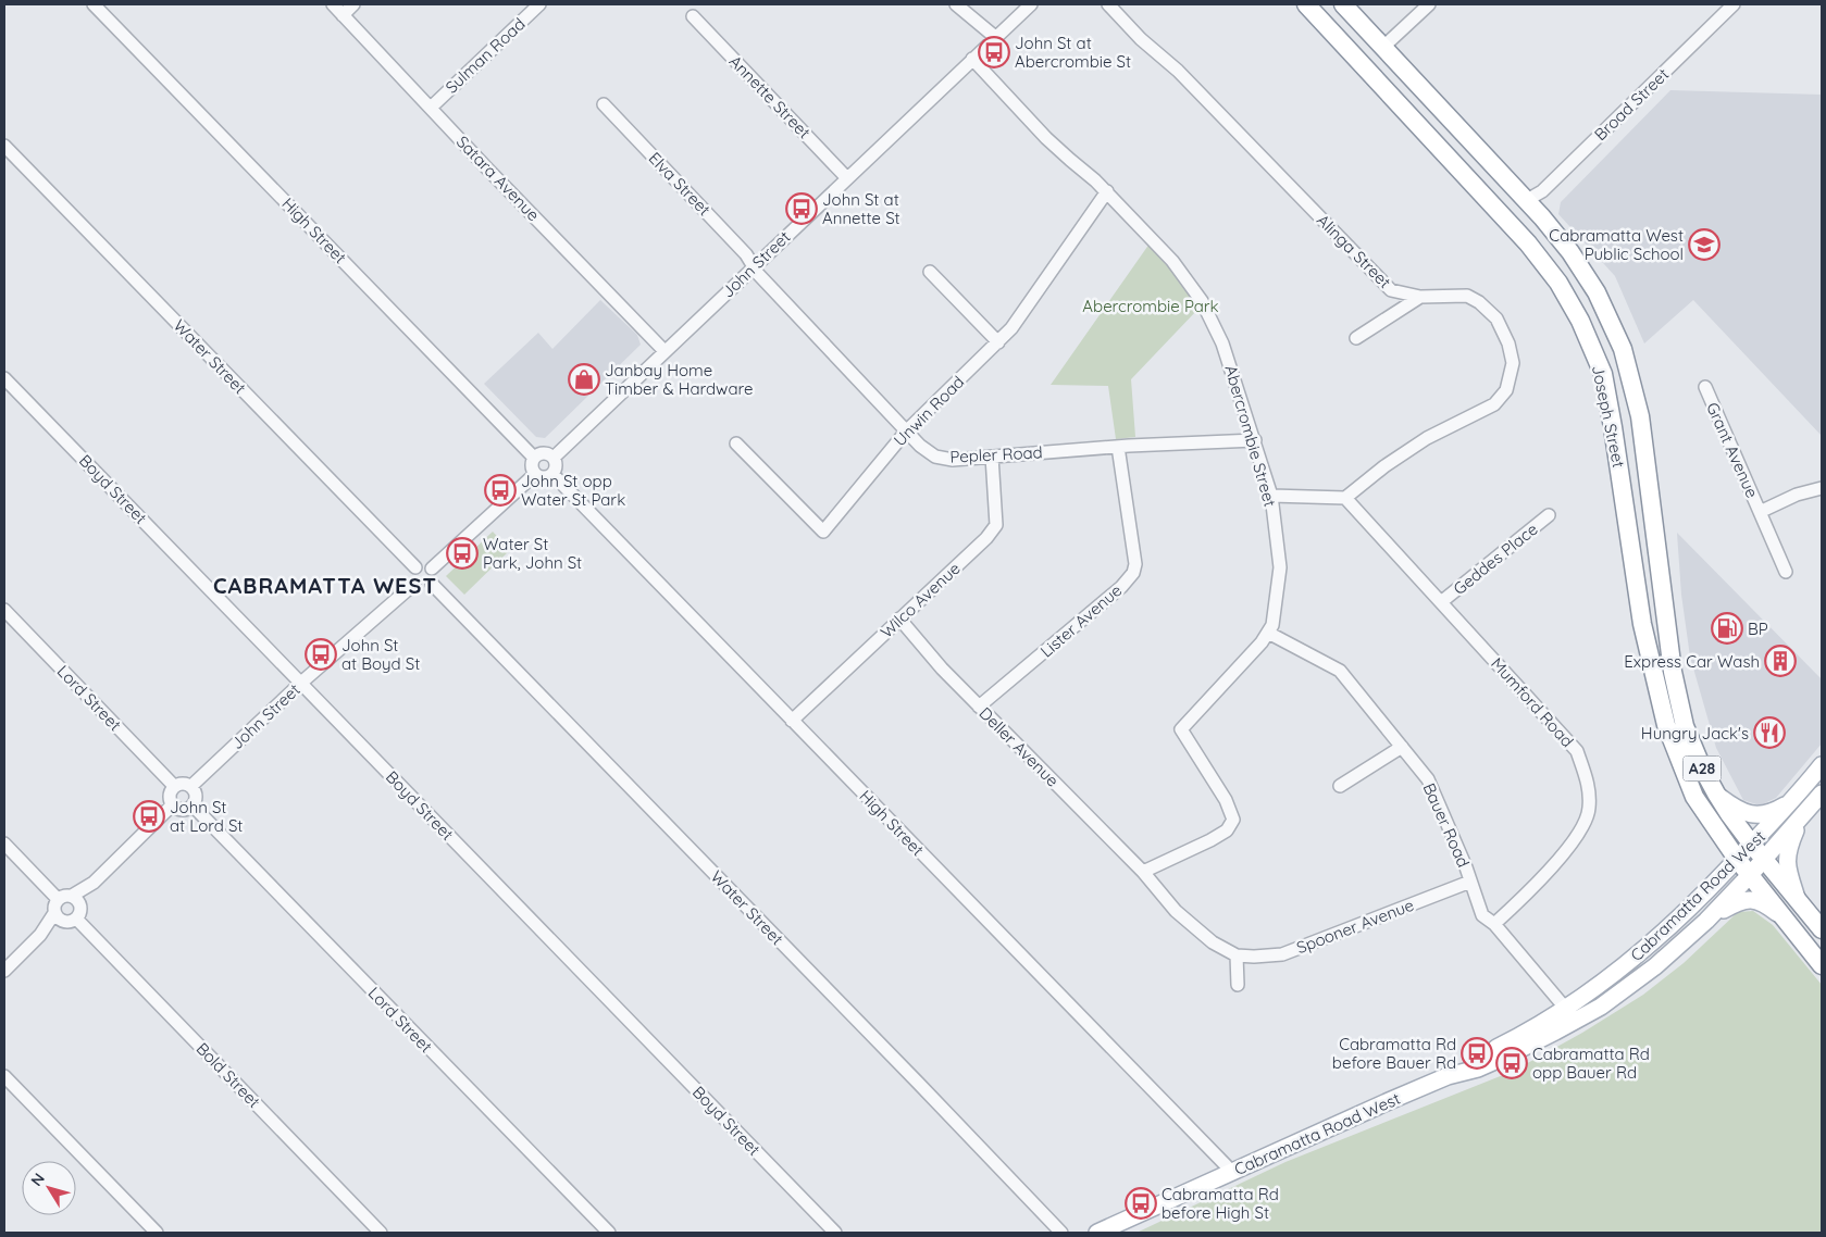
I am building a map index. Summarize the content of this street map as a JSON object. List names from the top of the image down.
{
  "streets": {
    "highway": ["Joseph Street", "A28"],
    "main road": ["Cabramatta Road West"],
    "street": [
      "Sulman Road",
      "Annette Street",
      "Broad Street",
      "Satara Avenue",
      "Elva Street",
      "High Street",
      "Alinga Street",
      "John Street",
      "Water Street",
      "Unwin Road",
      "Abercrombie Street",
      "Grant Avenue",
      "Pepler Road",
      "Boyd Street",
      "Geddes Place",
      "Wilco Avenue",
      "Lister Avenue",
      "Lord Street",
      "Mumford Road",
      "Deller Avenue",
      "Bauer Road",
      "Spooner Avenue",
      "Bold Street"
    ]
  },
  "crossings": [
    ["Sulman Road", "Satara Avenue"],
    ["Annette Street", "John Street"],
    ["Broad Street", "Joseph Street"],
    ["Satara Avenue", "John Street"],
    ["Elva Street", "John Street"],
    ["Elva Street", "Pepler Road"],
    ["High Street", "John Street"],
    ["High Street", "Wilco Avenue"],
    ["High Street", "Cabramatta Road West"],
    ["Alinga Street", "Mumford Road"],
    ["John Street", "Water Street"],
    ["John Street", "Abercrombie Street"],
    ["John Street", "Pepler Road"],
    ["John Street", "Boyd Street"],
    ["John Street", "Lord Street"],
    ["Unwin Road", "Abercrombie Street"],
    ["Unwin Road", "Pepler Road"],
    ["Joseph Street", "A28"],
    ["Joseph Street", "Cabramatta Road West"],
    ["Abercrombie Street", "Pepler Road"],
    ["Abercrombie Street", "Deller Avenue"],
    ["Abercrombie Street", "Bauer Road"],
    ["Pepler Road", "Wilco Avenue"],
    ["Pepler Road", "Lister Avenue"],
    ["Geddes Place", "Mumford Road"],
    ["Wilco Avenue", "Deller Avenue"],
    ["Lister Avenue", "Deller Avenue"],
    ["Mumford Road", "Bauer Road"],
    ["A28", "Cabramatta Road West"],
    ["Bauer Road", "Cabramatta Road West"],
    ["Bauer Road", "Spooner Avenue"]
  ],
  "districts": ["CABRAMATTA WEST"],
  "parks": ["Abercrombie Park"],
  "places": {
    "bus stop": [
      "John St at Abercrombie St",
      "John St at Annette St",
      "John St opp Water St Park",
      "Water St Park, John St",
      "John St at Boyd St",
      "John St at Lord St",
      "Cabramatta Rd before Bauer Rd",
      "Cabramatta Rd opp Bauer Rd",
      "Cabramatta Rd before High St"
    ],
    "school or university": ["Cabramatta West Public School"],
    "shop": ["Janbay Home Timber & Hardware"],
    "fuel station": ["BP"],
    "building": ["Express Car Wash"],
    "restaurant": ["Hungry Jack's"]
  },
  "north": "top left"
}
